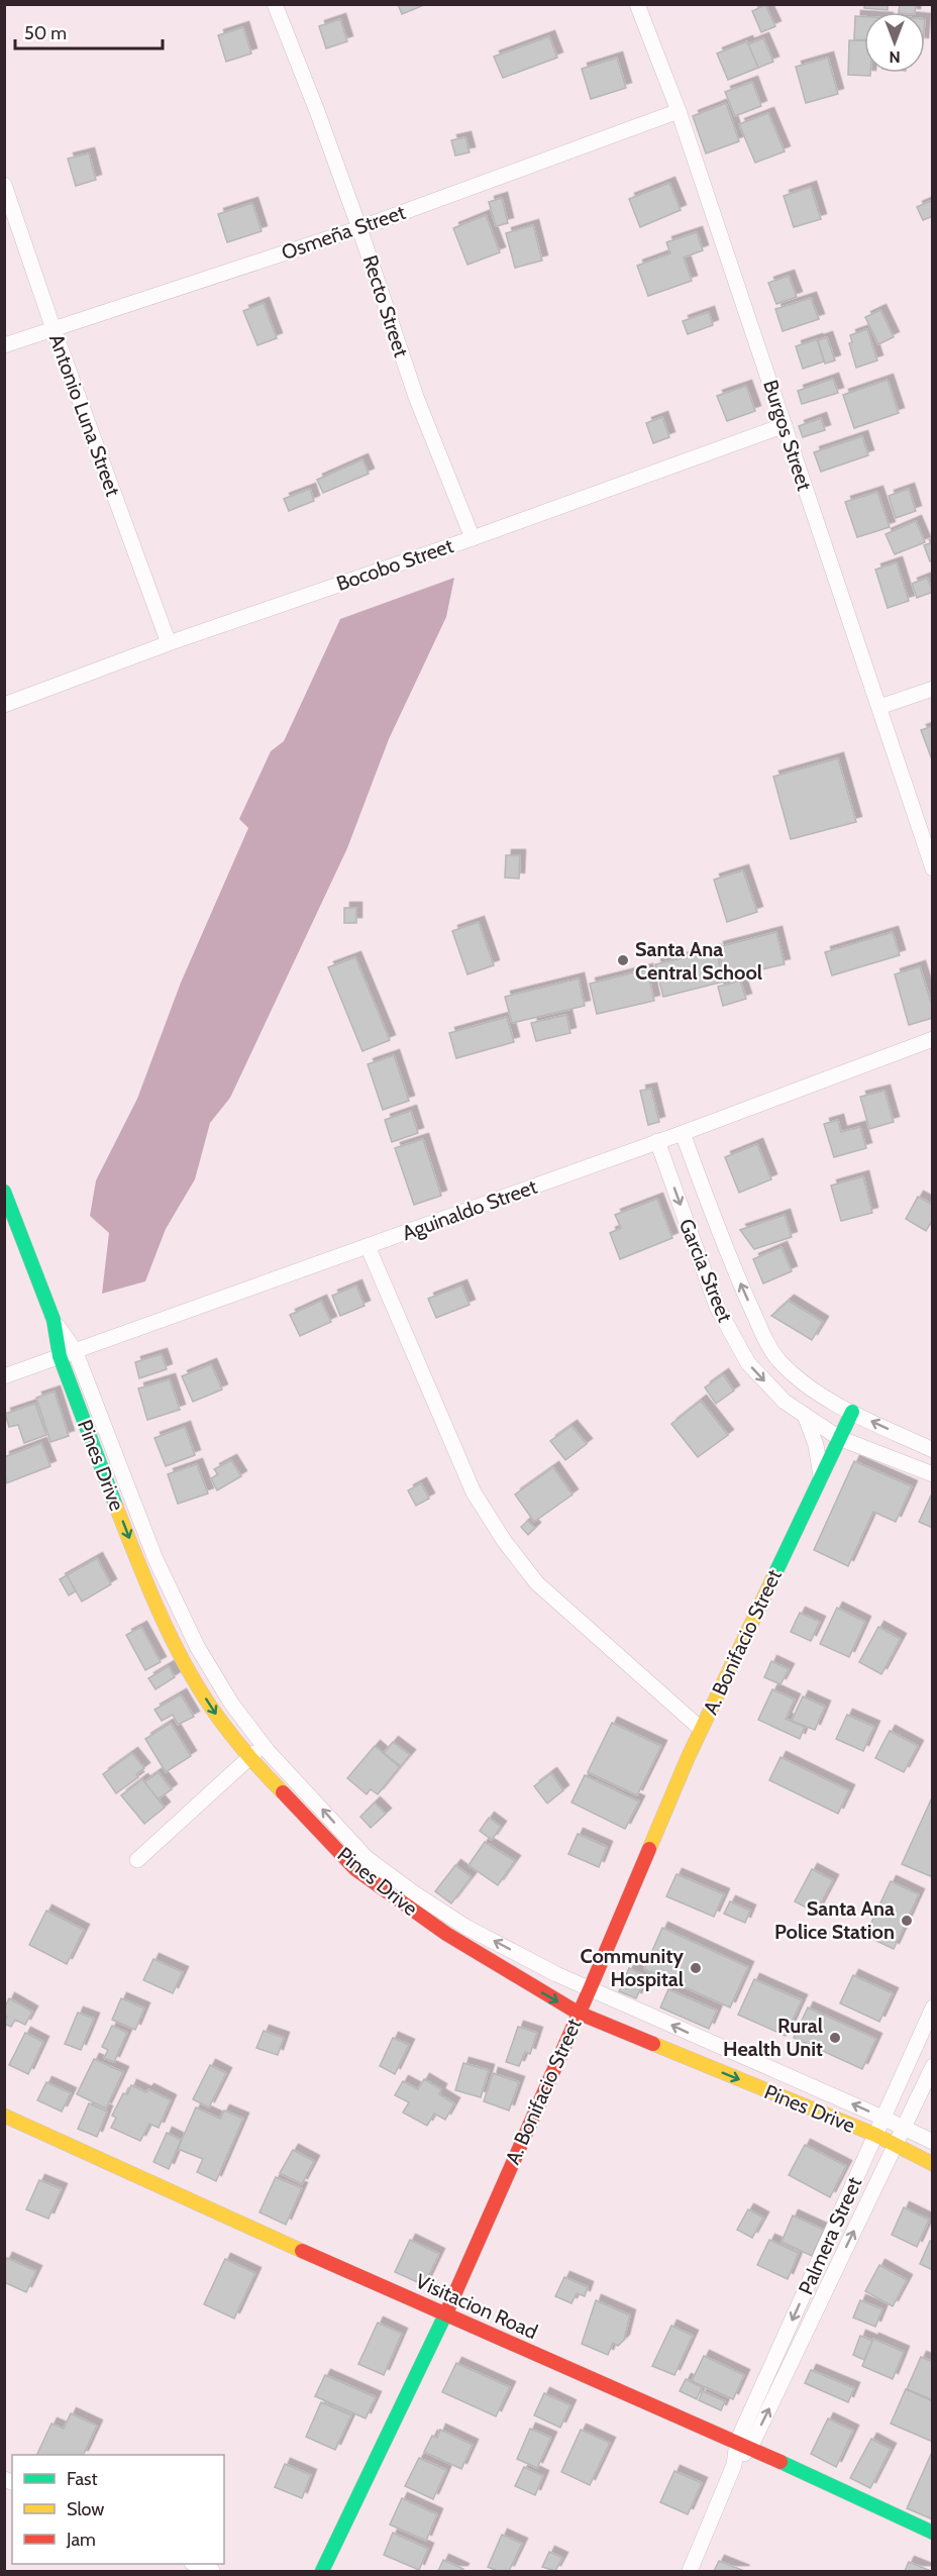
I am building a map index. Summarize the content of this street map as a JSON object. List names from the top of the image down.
{
  "streets": {
    "street": [
      "Osmeña Street",
      "Recto Street",
      "Antonio Luna Street",
      "Burgos Street",
      "Bocobo Street",
      "Aguinaldo Street",
      "Garcia Street",
      "Pines Drive",
      "A. Bonifacio Street",
      "Palmera Street",
      "Visitacion Road"
    ]
  },
  "crossings": [
    ["Osmeña Street", "Recto Street"],
    ["Osmeña Street", "Antonio Luna Street"],
    ["Osmeña Street", "Burgos Street"],
    ["Recto Street", "Bocobo Street"],
    ["Antonio Luna Street", "Bocobo Street"],
    ["Burgos Street", "Bocobo Street"],
    ["Aguinaldo Street", "Garcia Street"],
    ["Aguinaldo Street", "Pines Drive"],
    ["Garcia Street", "A. Bonifacio Street"],
    ["Pines Drive", "A. Bonifacio Street"],
    ["Pines Drive", "Palmera Street"],
    ["A. Bonifacio Street", "Visitacion Road"],
    ["Palmera Street", "Visitacion Road"]
  ],
  "places": [
    "Santa Ana Central School",
    "Santa Ana Police Station",
    "Community Hospital",
    "Rural Health Unit"
  ],
  "legend": ["Fast", "Slow", "Jam"],
  "scale_bar": "50 m",
  "north": "bottom"
}
